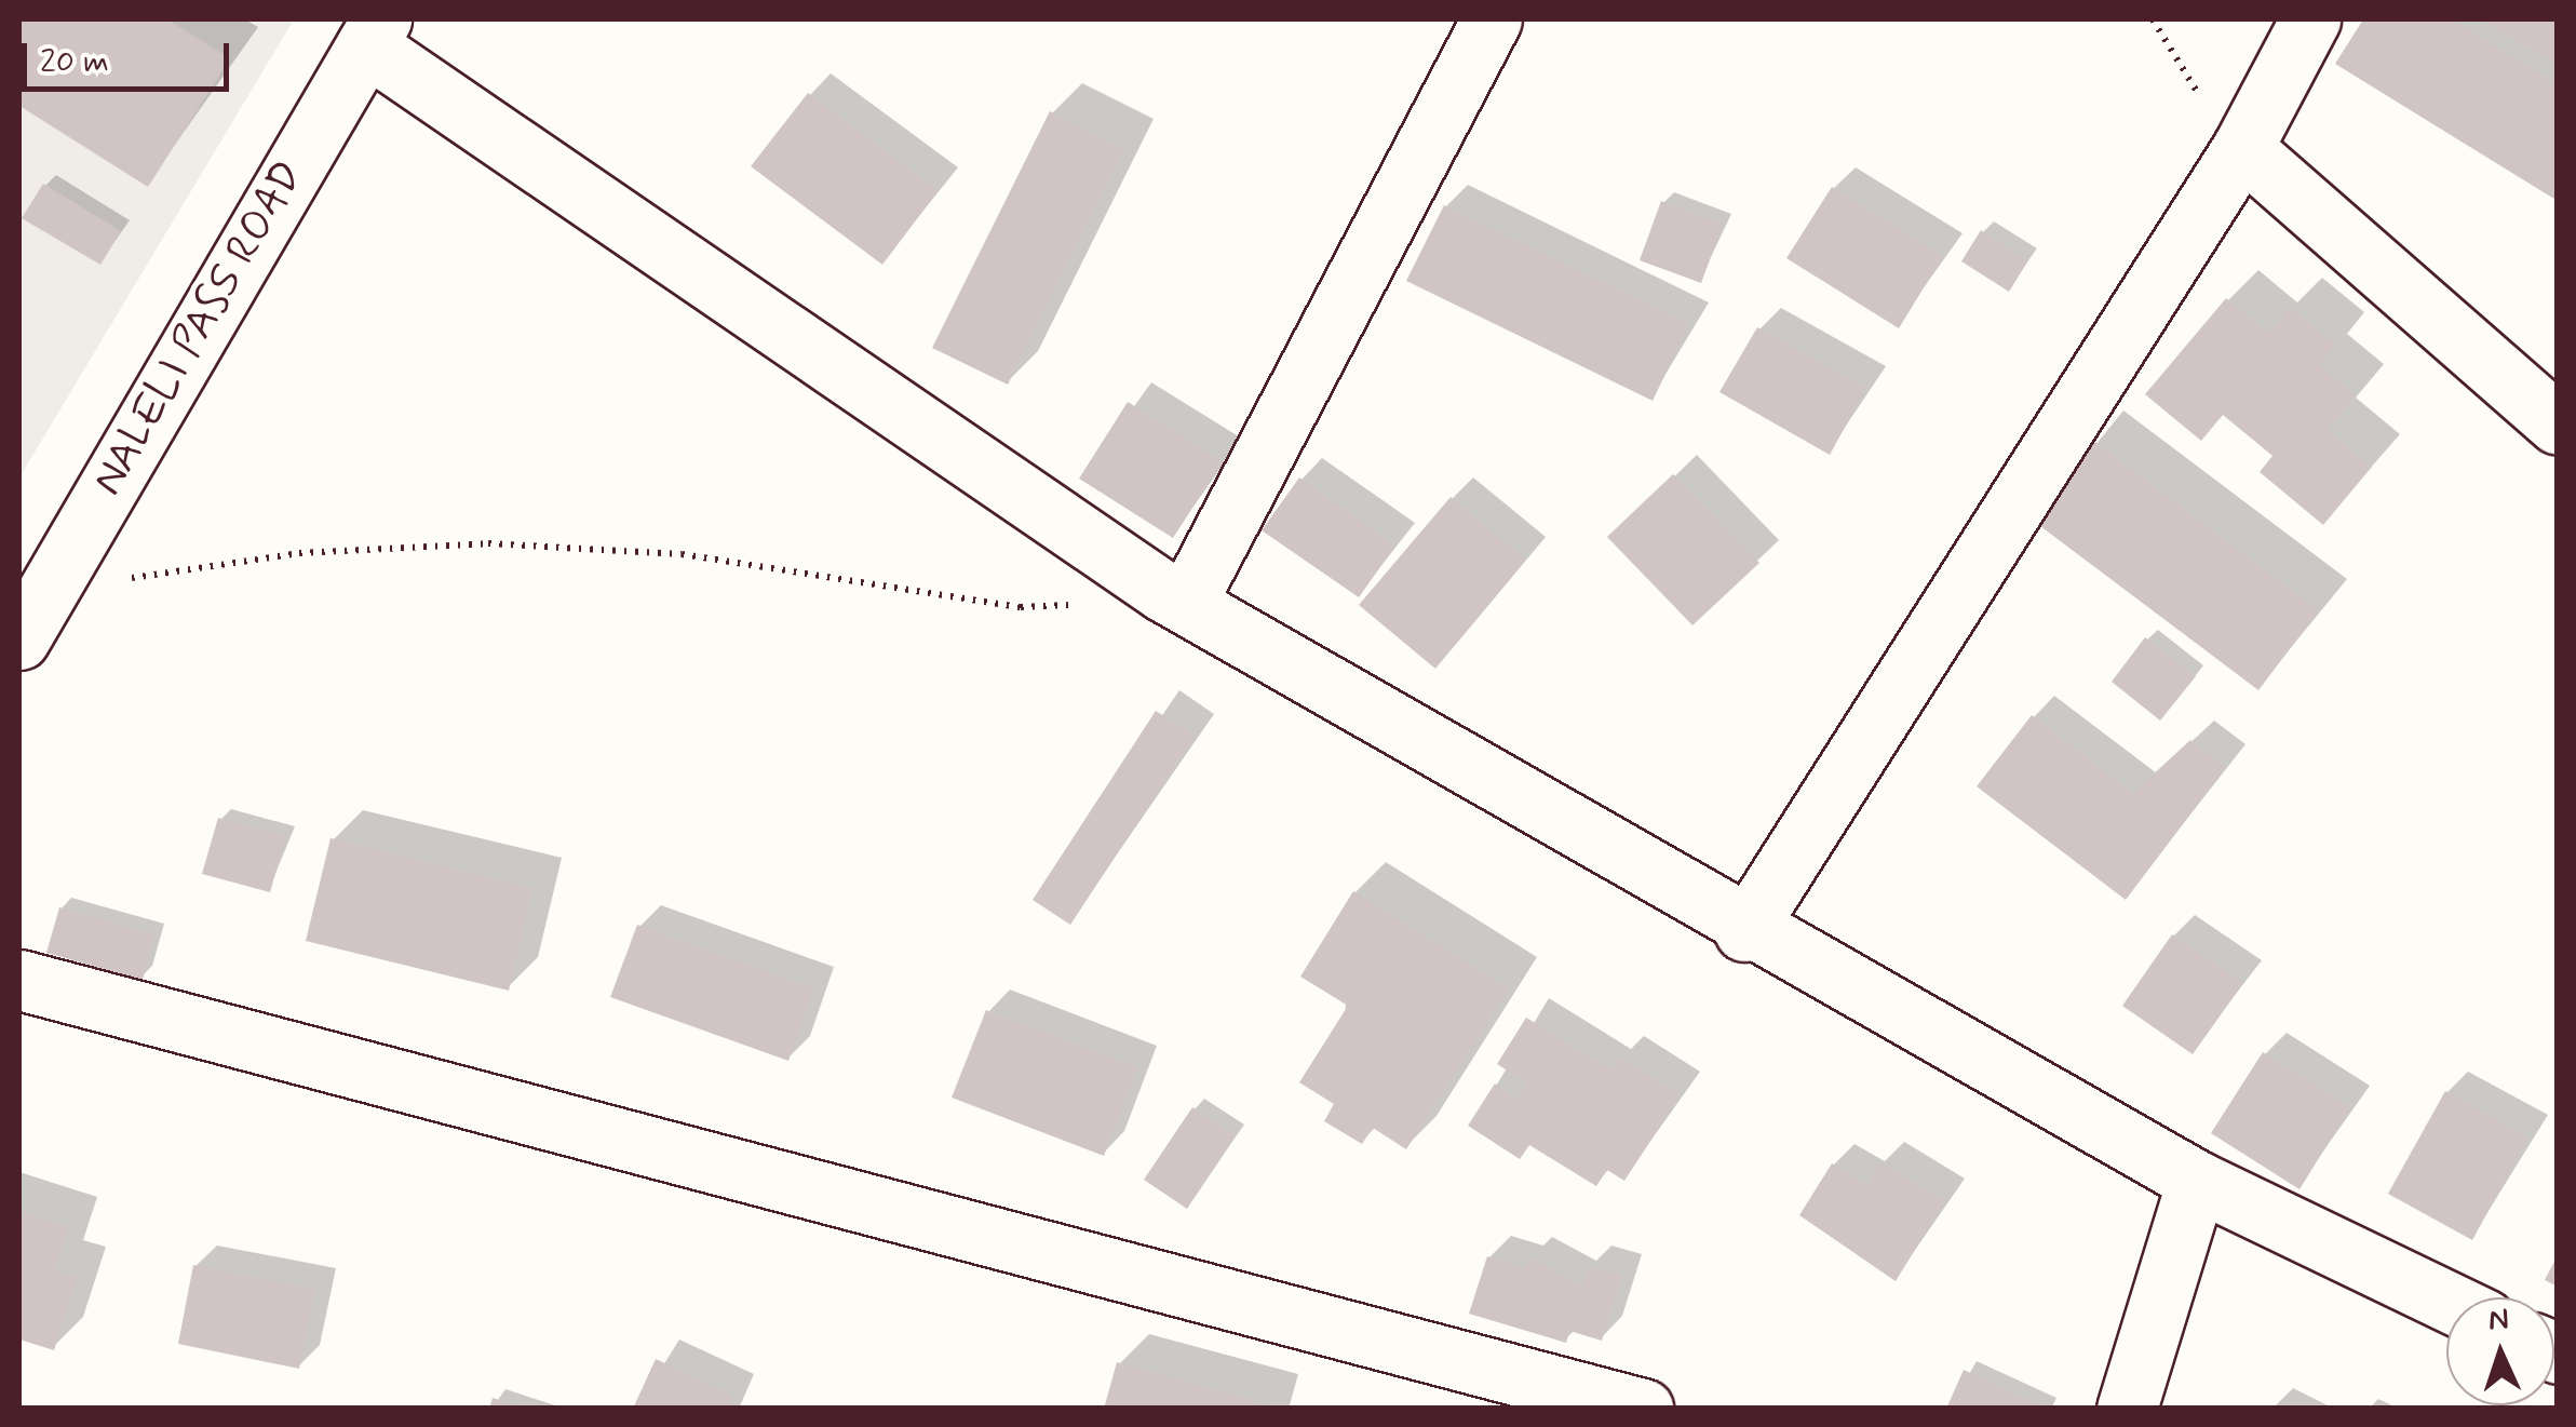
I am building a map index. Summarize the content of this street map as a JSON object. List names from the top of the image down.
{
  "streets": {
    "street": ["NALELI PASS ROAD"]
  },
  "scale_bar": "20 m",
  "north": "top"
}
